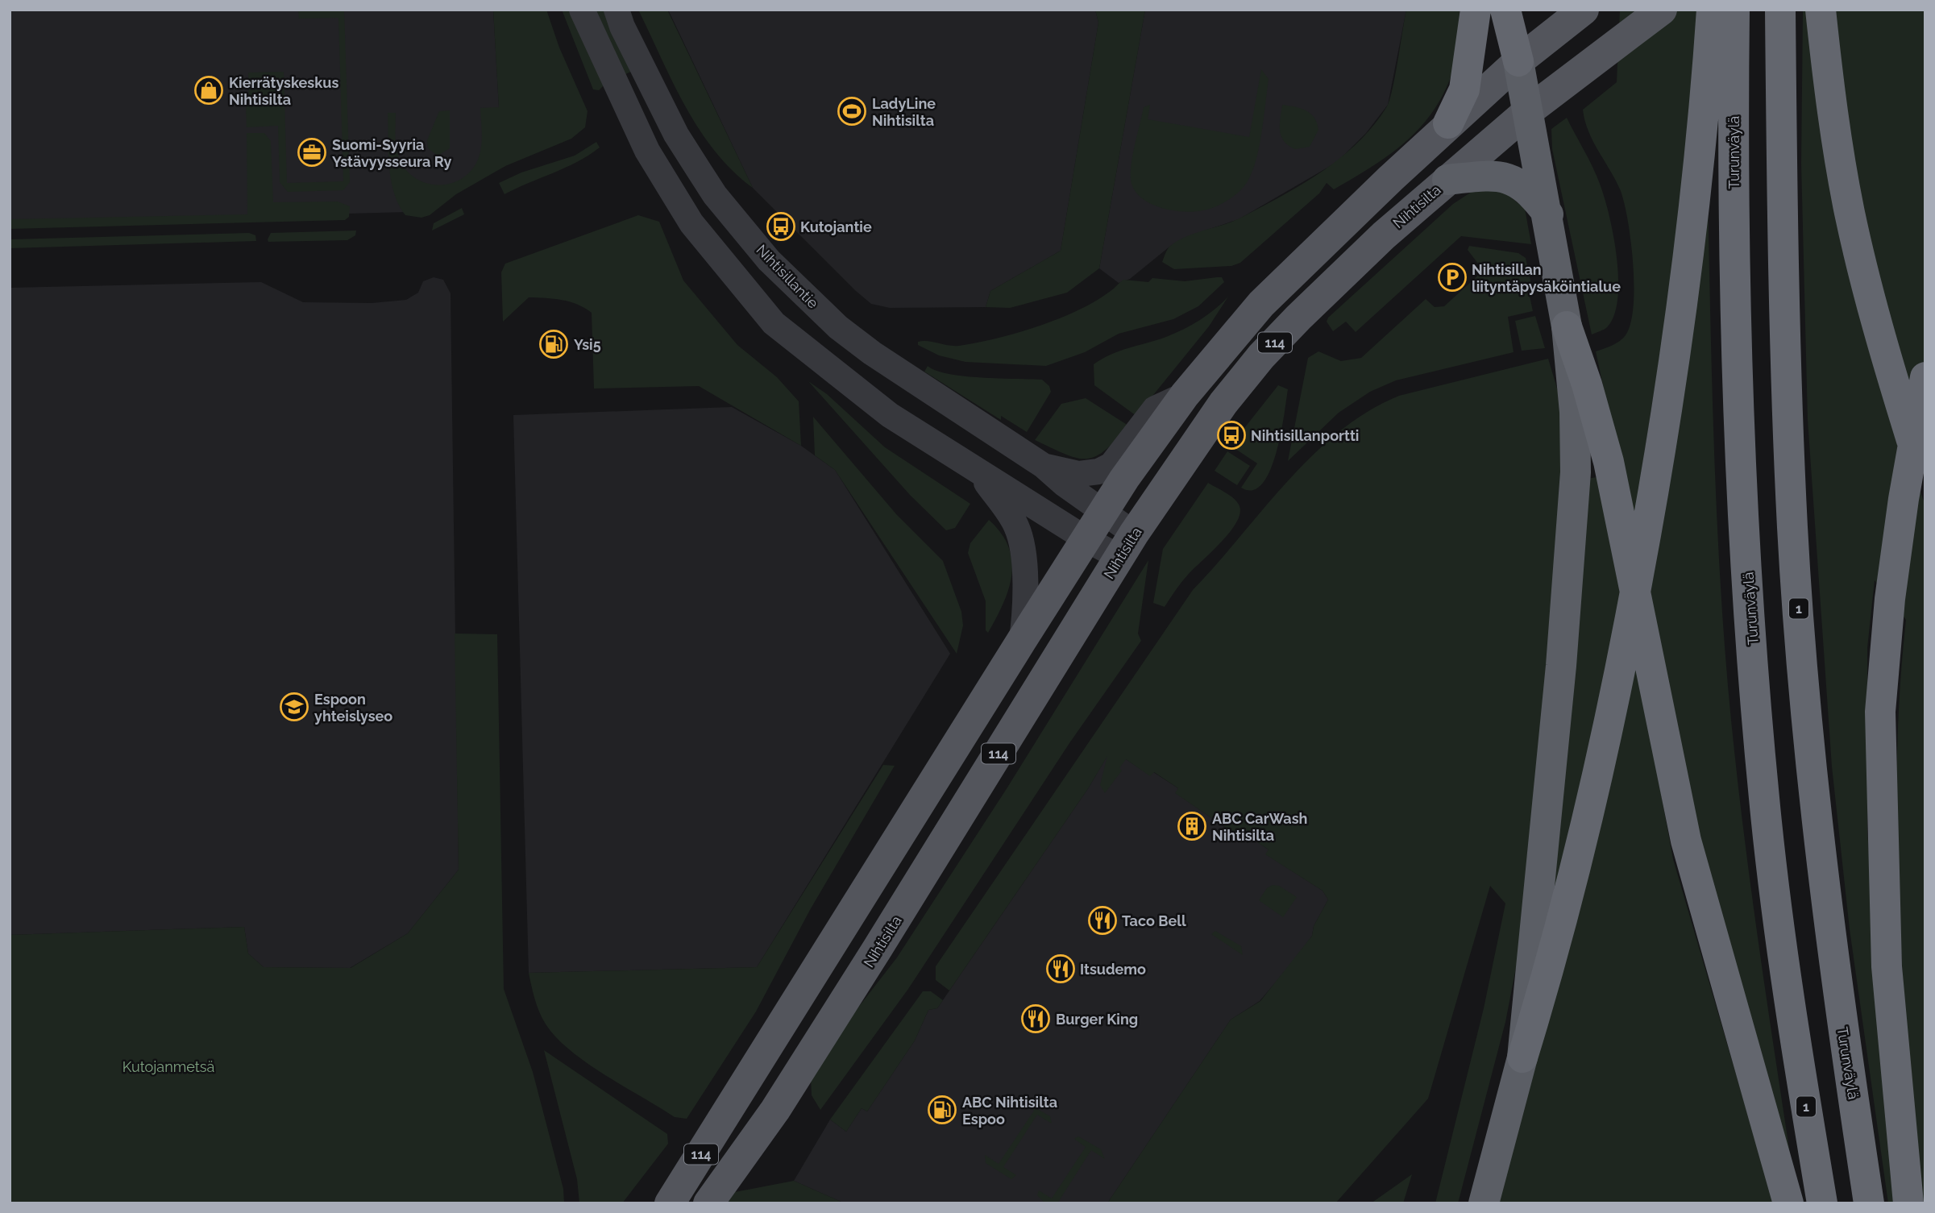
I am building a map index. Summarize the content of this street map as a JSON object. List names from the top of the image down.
{
  "streets": {
    "highway": ["Turunväylä", "1"],
    "main road": ["Nihtisilta", "114"],
    "street": ["Nihtisillantie"]
  },
  "crossings": [
    ["Nihtisilta", "Nihtisillantie"],
    ["Nihtisillantie", "114"]
  ],
  "parks": ["Kutojanmetsä"],
  "places": {
    "shop": ["Kierrätyskeskus Nihtisilta"],
    "sports": ["LadyLine Nihtisilta"],
    "office": ["Suomi-Syyria Ystävyysseura Ry"],
    "bus stop": ["Kutojantie", "Nihtisillanportti"],
    "parking": ["Nihtisillan liityntäpysäköintialue"],
    "fuel station": ["Ysi5", "ABC Nihtisilta Espoo"],
    "school or university": ["Espoon yhteislyseo"],
    "building": ["ABC CarWash Nihtisilta"],
    "restaurant": ["Taco Bell", "Itsudemo", "Burger King"]
  }
}
